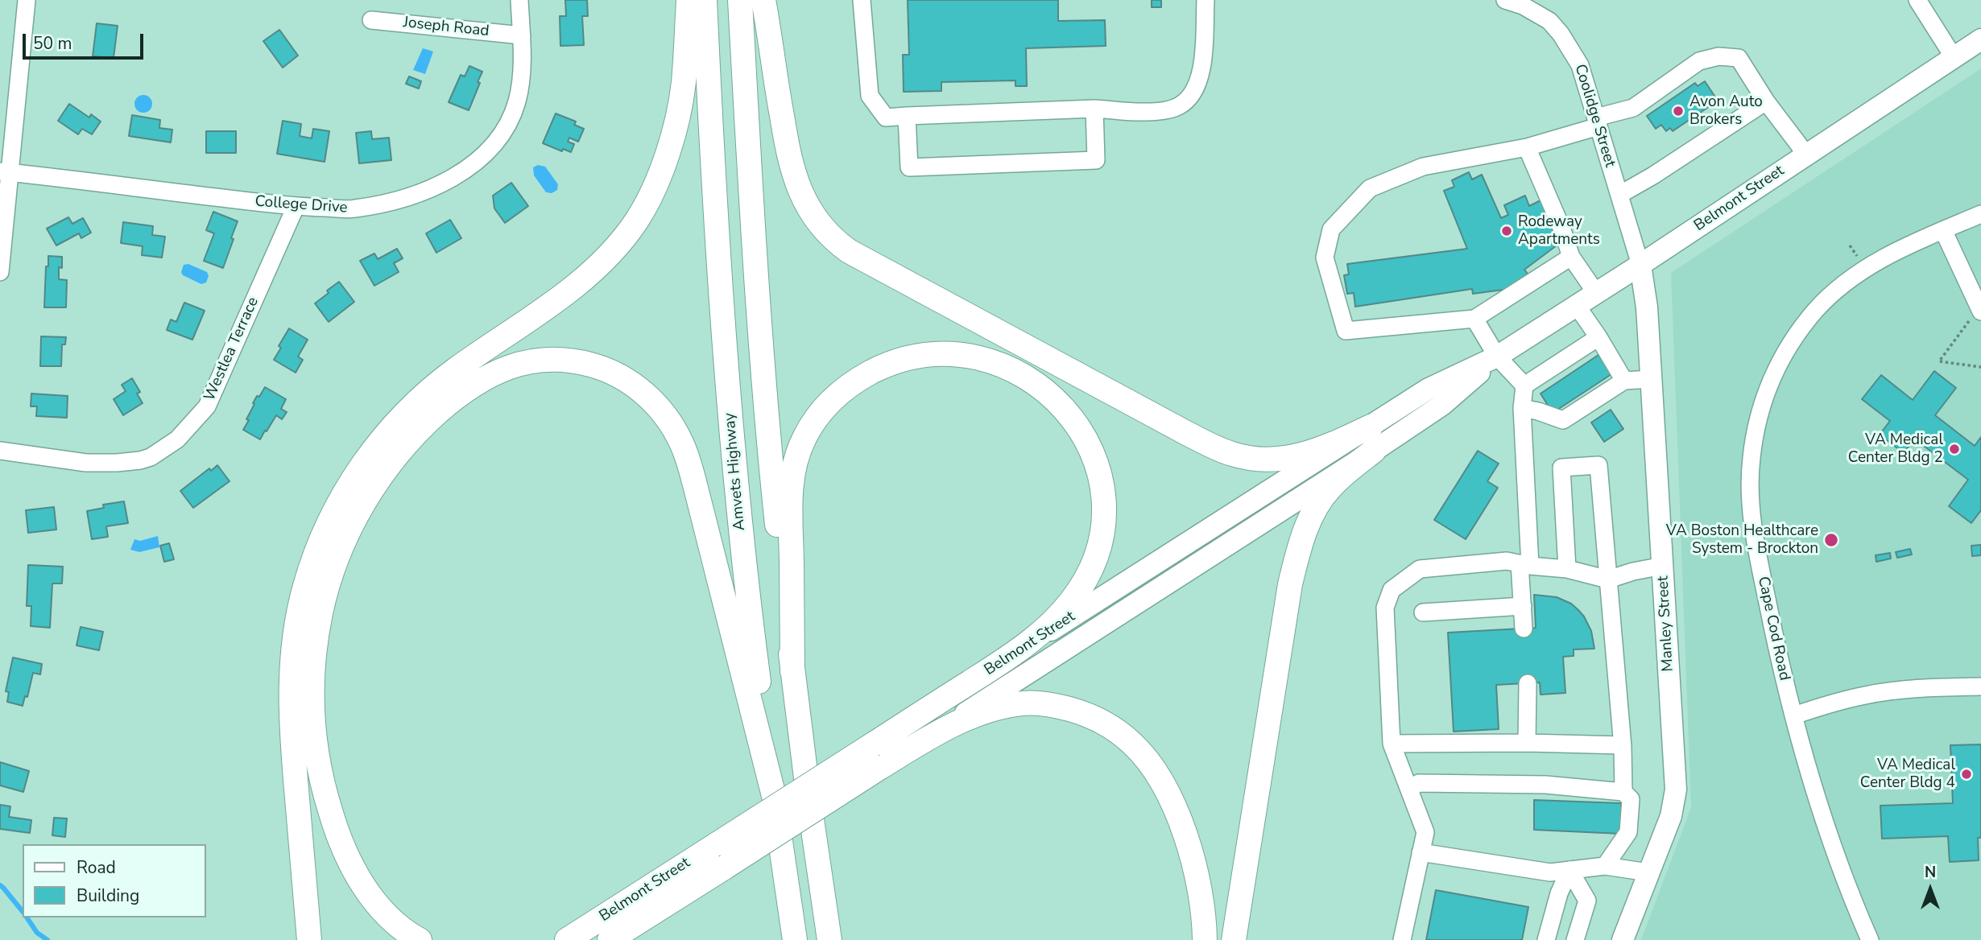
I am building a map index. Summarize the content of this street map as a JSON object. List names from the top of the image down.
{
  "streets": {
    "highway": ["Belmont Street", "Amvets Highway"],
    "main road": ["Manley Street"],
    "street": [
      "Joseph Road",
      "Coolidge Street",
      "College Drive",
      "Westlea Terrace",
      "Cape Cod Road"
    ]
  },
  "crossings": [
    ["Joseph Road", "College Drive"],
    ["Coolidge Street", "Belmont Street"],
    ["Coolidge Street", "Manley Street"],
    ["Belmont Street", "Manley Street"],
    ["College Drive", "Westlea Terrace"]
  ],
  "places": [
    "Avon Auto Brokers",
    "Rodeway Apartments",
    "VA Medical Center Bldg 2",
    "VA Boston Healthcare System - Brockton",
    "VA Medical Center Bldg 4"
  ],
  "legend": ["Road", "Building"],
  "scale_bar": "50 m",
  "north": "top"
}
